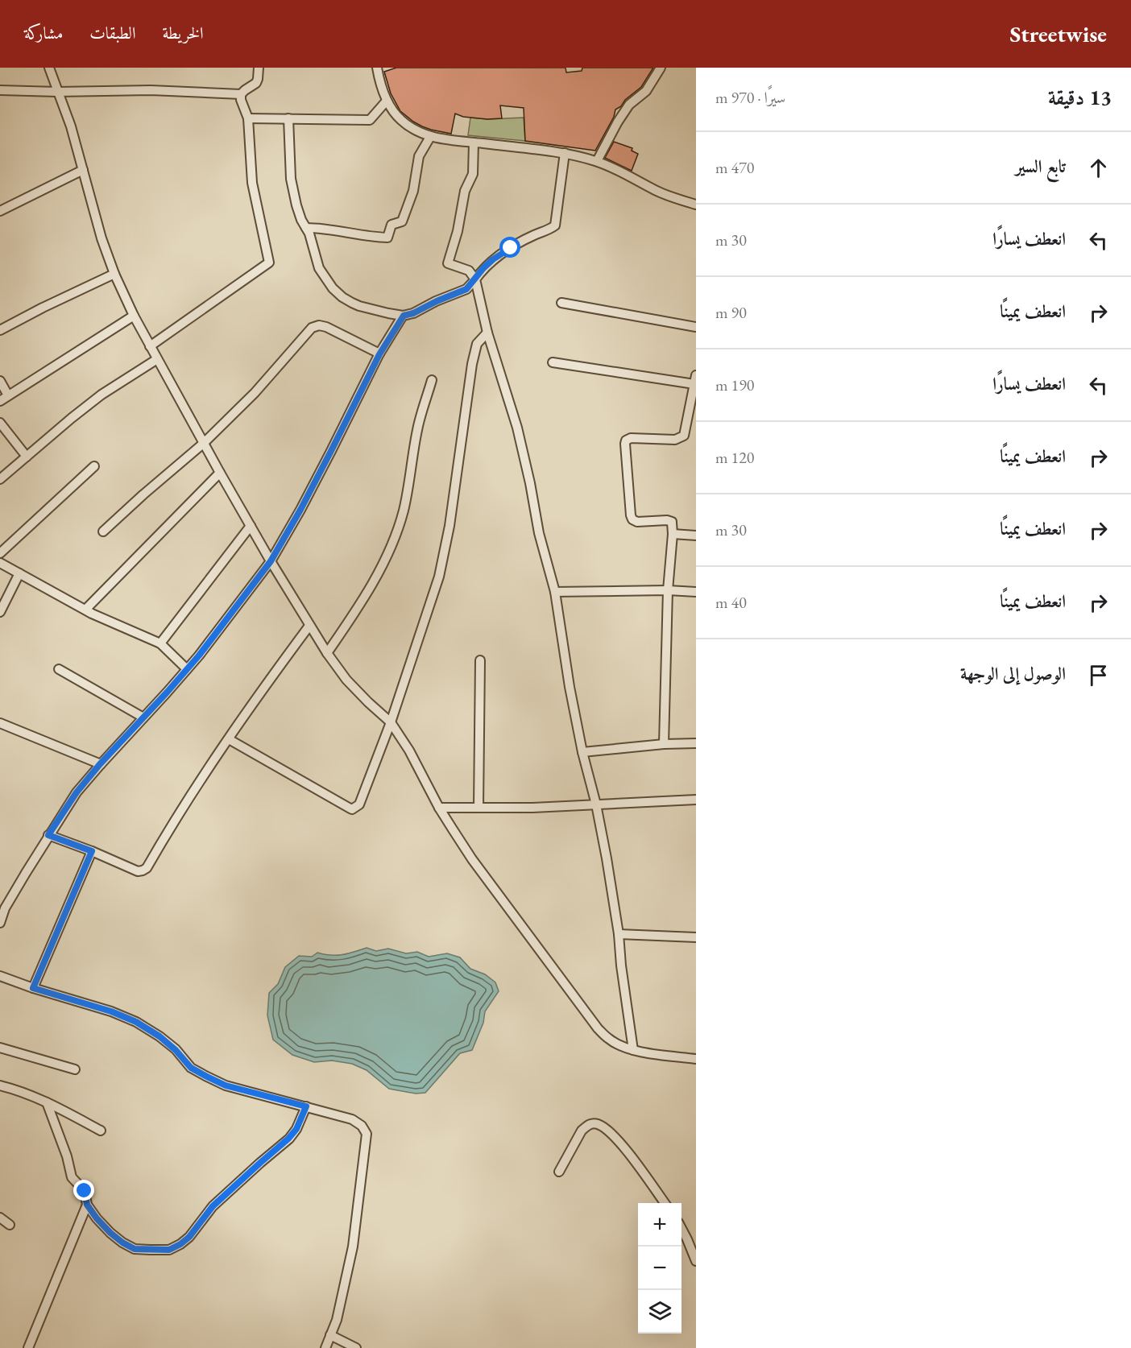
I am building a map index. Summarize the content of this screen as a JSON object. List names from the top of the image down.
{
  "page": {
    "header": "Streetwise",
    "nav": ["الخريطة", "الطبقات", "مشاركة"],
    "heading": ["13 دقيقة", "سيرًا · 970 m"],
    "list": [
      ["تابع السير", "470 m"],
      ["انعطف يسارًا", "30 m"],
      ["انعطف يمينًا", "90 m"],
      ["انعطف يسارًا", "190 m"],
      ["انعطف يمينًا", "120 m"],
      ["انعطف يمينًا", "30 m"],
      ["انعطف يمينًا", "40 m"],
      "الوصول إلى الوجهة"
    ],
    "map_buttons": ["+", "−"]
  }
}
